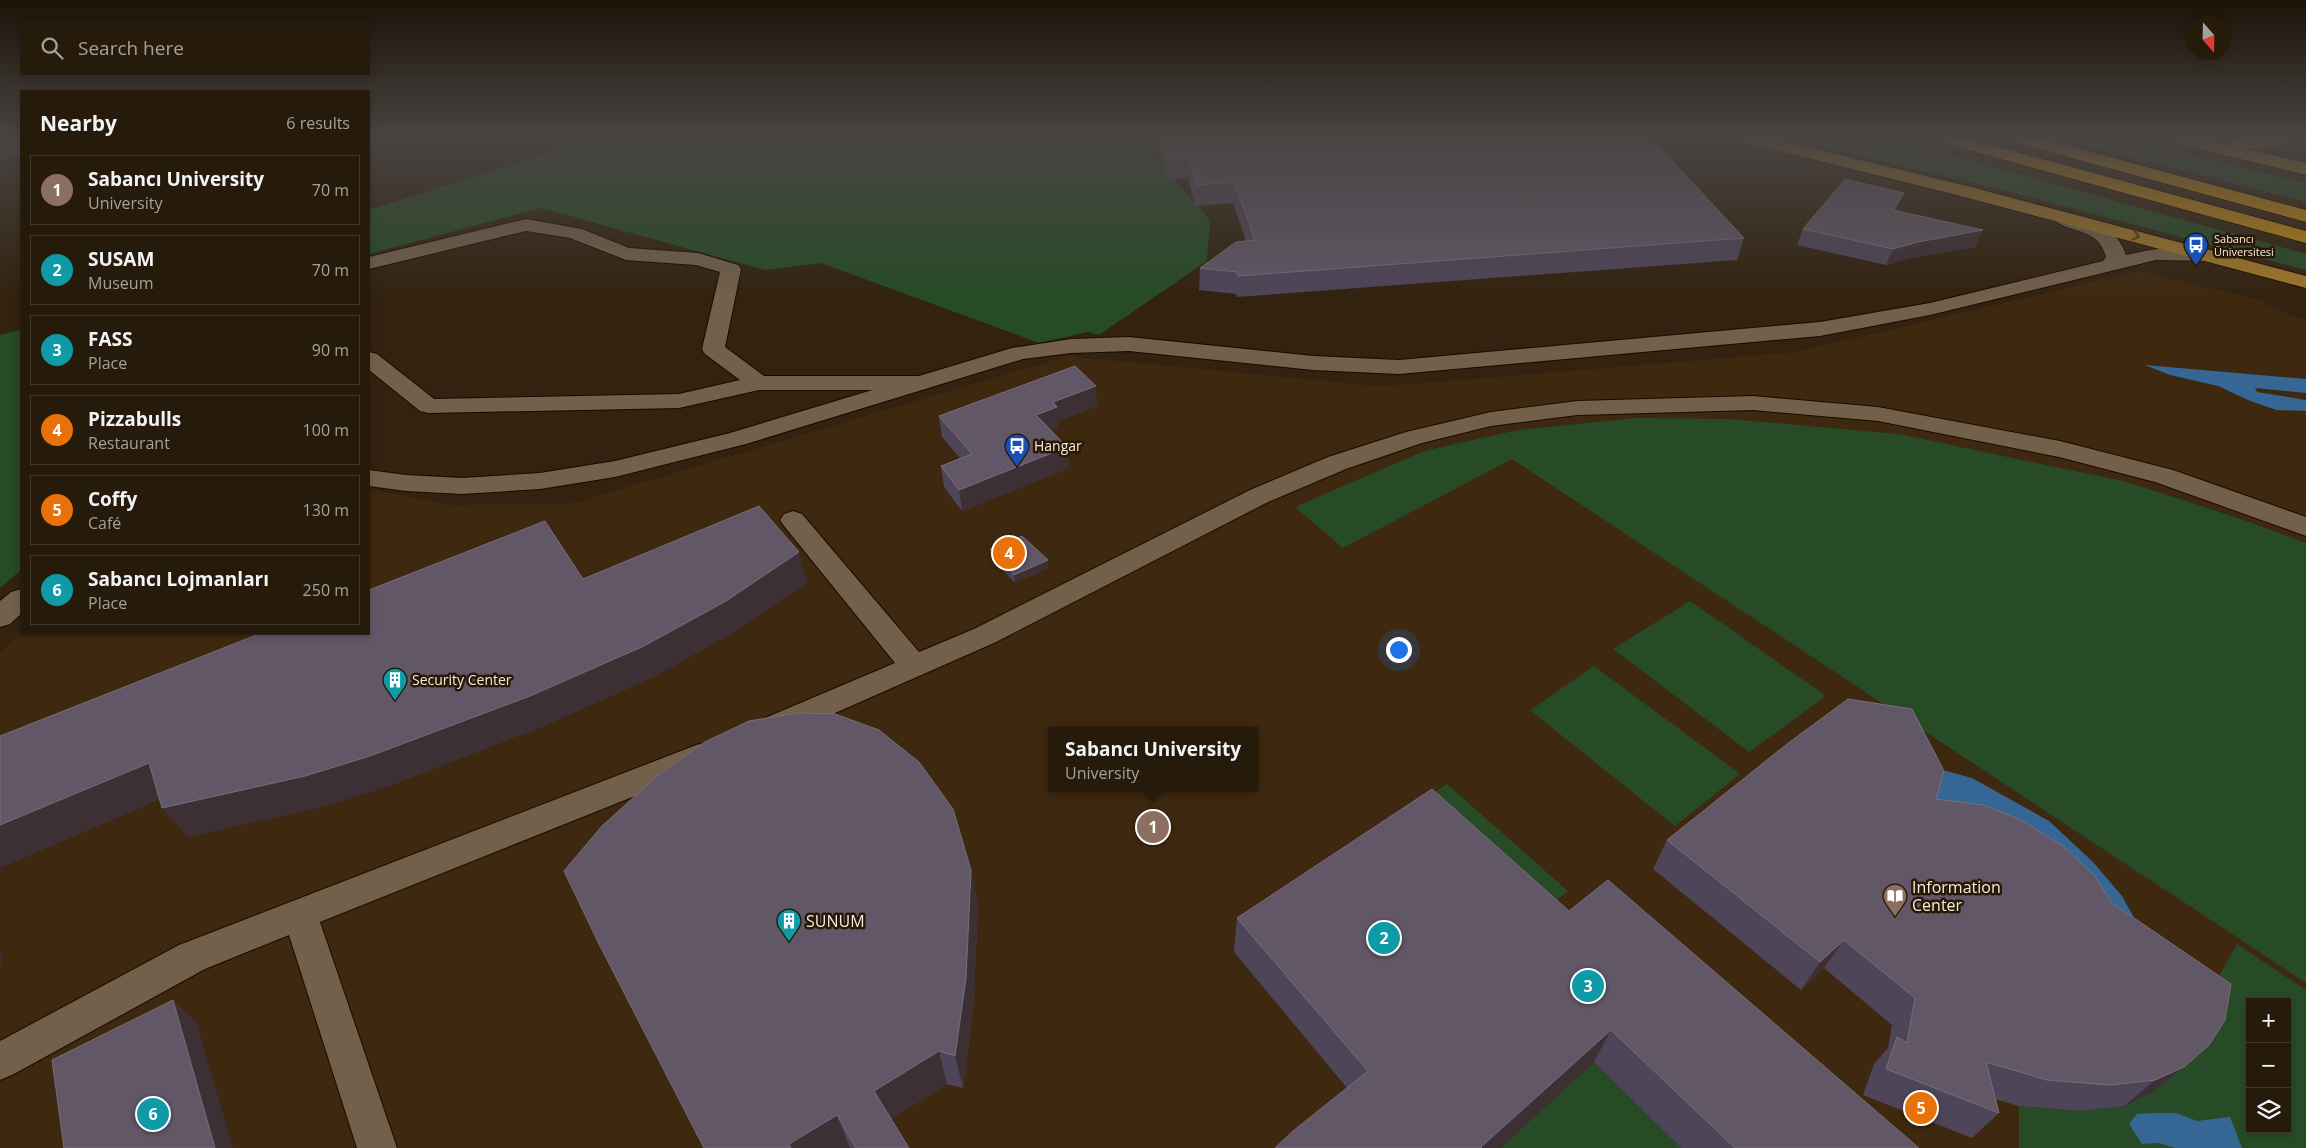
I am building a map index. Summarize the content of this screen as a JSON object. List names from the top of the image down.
{
  "places": {
    "bus stop": ["Sabancı Üniversitesi", "Hangar"],
    "building": ["Security Center", "SUNUM"],
    "library": ["Information Center"]
  },
  "north": "bottom",
  "page": {
    "search": "Search here",
    "heading": ["Nearby", "6 results"],
    "list": [
      {
        "mark": "1",
        "name": "Sabancı University",
        "note": "University",
        "value": "70 m"
      },
      {
        "mark": "2",
        "name": "SUSAM",
        "note": "Museum",
        "value": "70 m"
      },
      {
        "mark": "3",
        "name": "FASS",
        "note": "Place",
        "value": "90 m"
      },
      {
        "mark": "4",
        "name": "Pizzabulls",
        "note": "Restaurant",
        "value": "100 m"
      },
      {
        "mark": "5",
        "name": "Coffy",
        "note": "Café",
        "value": "130 m"
      },
      {
        "mark": "6",
        "name": "Sabancı Lojmanları",
        "note": "Place",
        "value": "250 m"
      }
    ],
    "pins": [
      "4",
      "1",
      "2",
      "3",
      "5",
      "6"
    ],
    "popup": ["Sabancı University", "University"],
    "map_buttons": ["+", "−"]
  }
}
